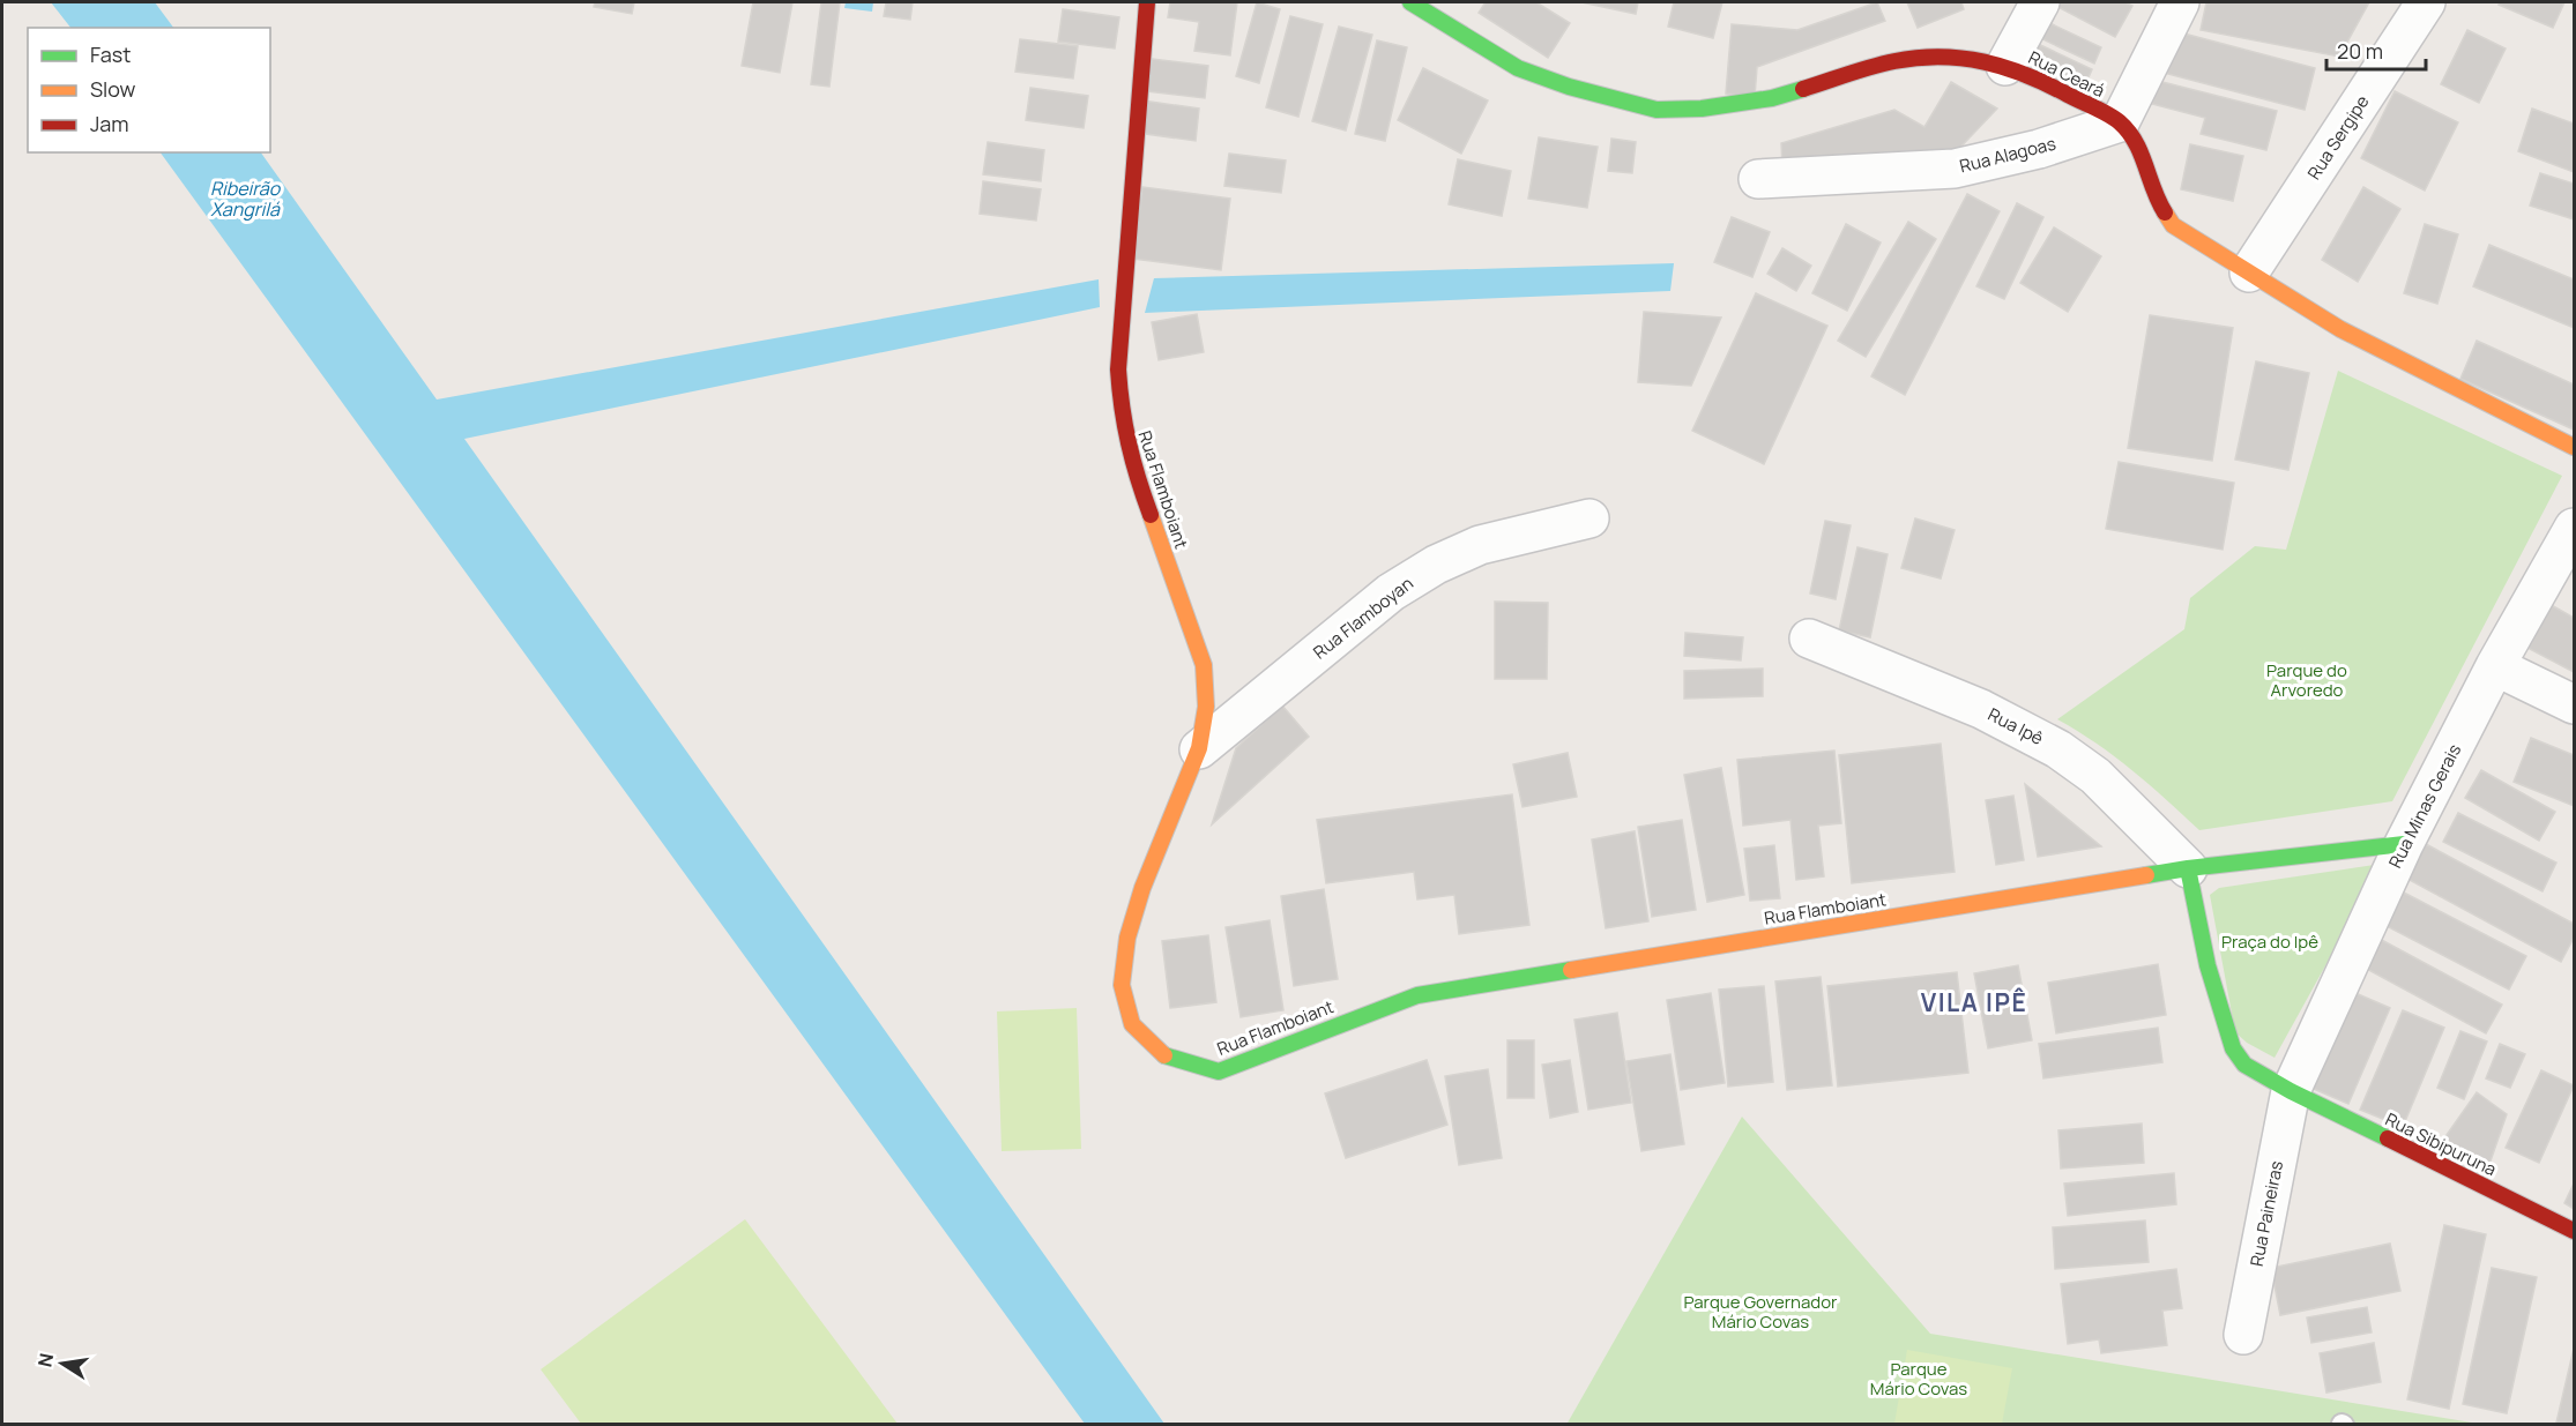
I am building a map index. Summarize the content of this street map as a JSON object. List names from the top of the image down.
{
  "streets": {
    "street": [
      "Rua Ceará",
      "Rua Sergipe",
      "Rua Alagoas",
      "Rua Flamboiant",
      "Rua Flamboyan",
      "Rua Ipê",
      "Rua Minas Gerais",
      "Rua Sibipuruna",
      "Rua Paineiras"
    ]
  },
  "crossings": [
    ["Rua Ceará", "Rua Sergipe"],
    ["Rua Ceará", "Rua Alagoas"],
    ["Rua Flamboiant", "Rua Flamboyan"],
    ["Rua Flamboiant", "Rua Ipê"],
    ["Rua Flamboiant", "Rua Minas Gerais"],
    ["Rua Flamboiant", "Rua Sibipuruna"],
    ["Rua Ipê", "Rua Sibipuruna"],
    ["Rua Minas Gerais", "Rua Sibipuruna"],
    ["Rua Minas Gerais", "Rua Paineiras"],
    ["Rua Sibipuruna", "Rua Paineiras"]
  ],
  "districts": ["VILA IPÊ"],
  "water": ["Ribeirão Xangrilá"],
  "parks": [
    "Parque do Arvoredo",
    "Praça do Ipê",
    "Parque Governador Mário Covas",
    "Parque Mário Covas"
  ],
  "legend": ["Fast", "Slow", "Jam"],
  "scale_bar": "20 m",
  "north": "left"
}
